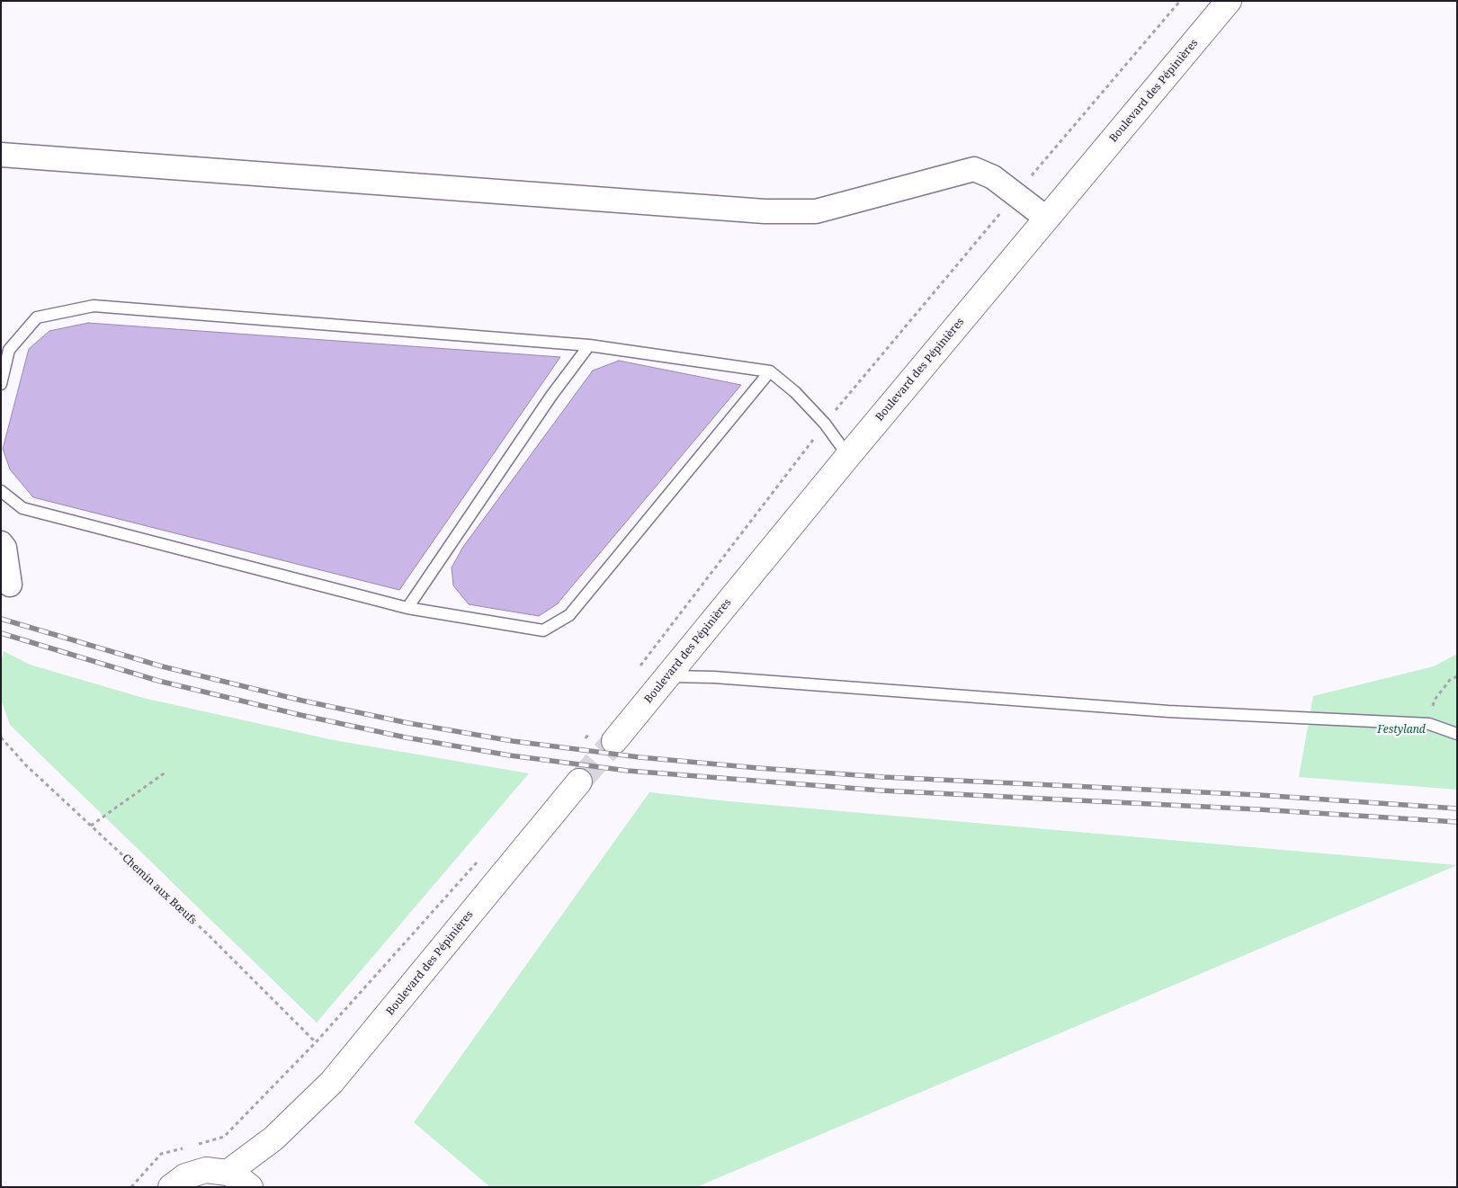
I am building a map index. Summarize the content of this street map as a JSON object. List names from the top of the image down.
{
  "streets": {
    "main road": ["Boulevard des Pépinières"],
    "path": ["Chemin aux Bœufs"]
  },
  "parks": ["Festyland"]
}
